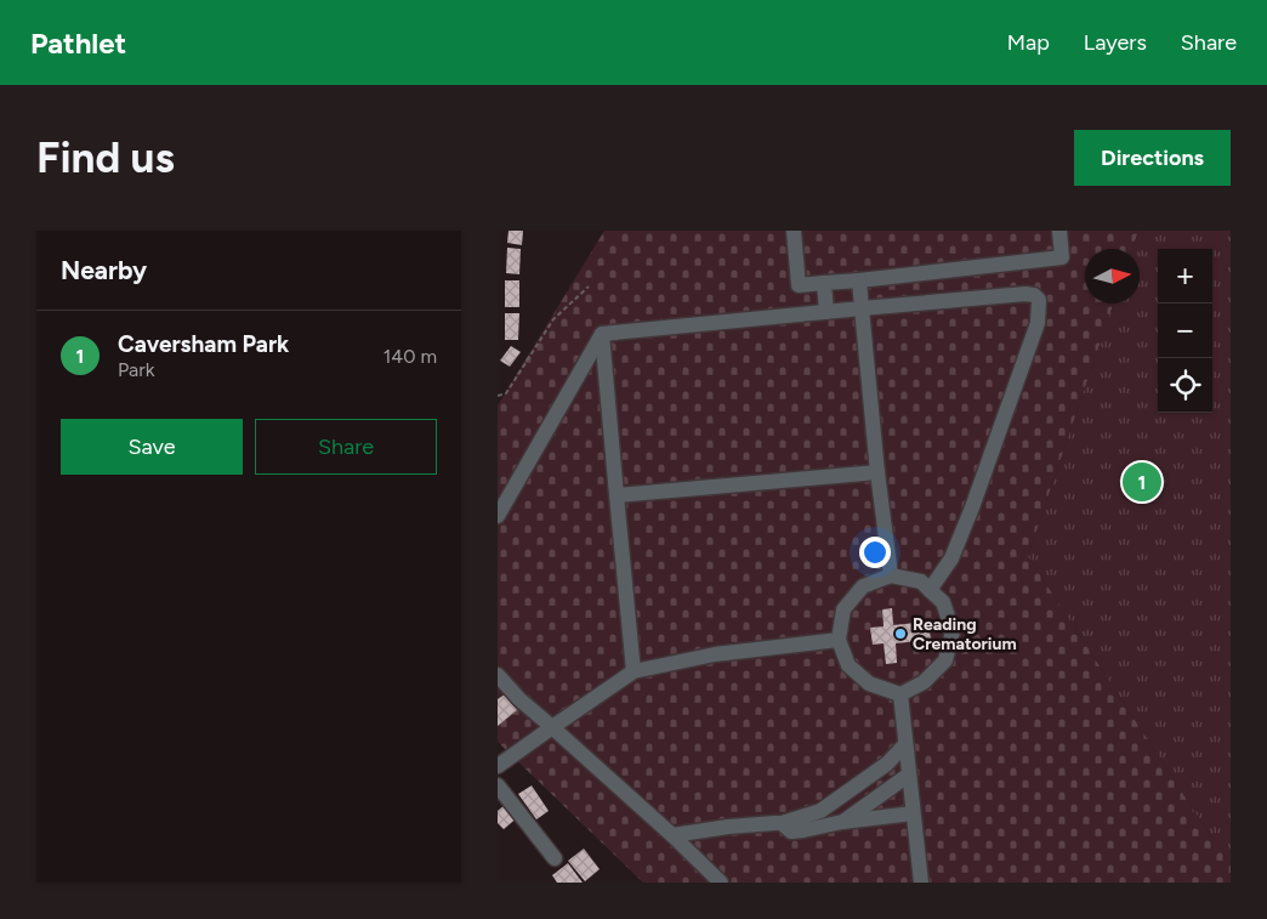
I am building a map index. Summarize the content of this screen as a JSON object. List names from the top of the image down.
{
  "places": ["Reading Crematorium"],
  "north": "right",
  "page": {
    "header": "Pathlet",
    "nav": ["Map", "Layers", "Share"],
    "buttons": [
      "Directions",
      ["Save", "Share"]
    ],
    "title": "Find us",
    "heading": "Nearby",
    "map_buttons": ["+", "−"],
    "list": [
      {
        "mark": "1",
        "name": "Caversham Park",
        "note": "Park",
        "value": "140 m"
      }
    ],
    "pins": "1"
  }
}
